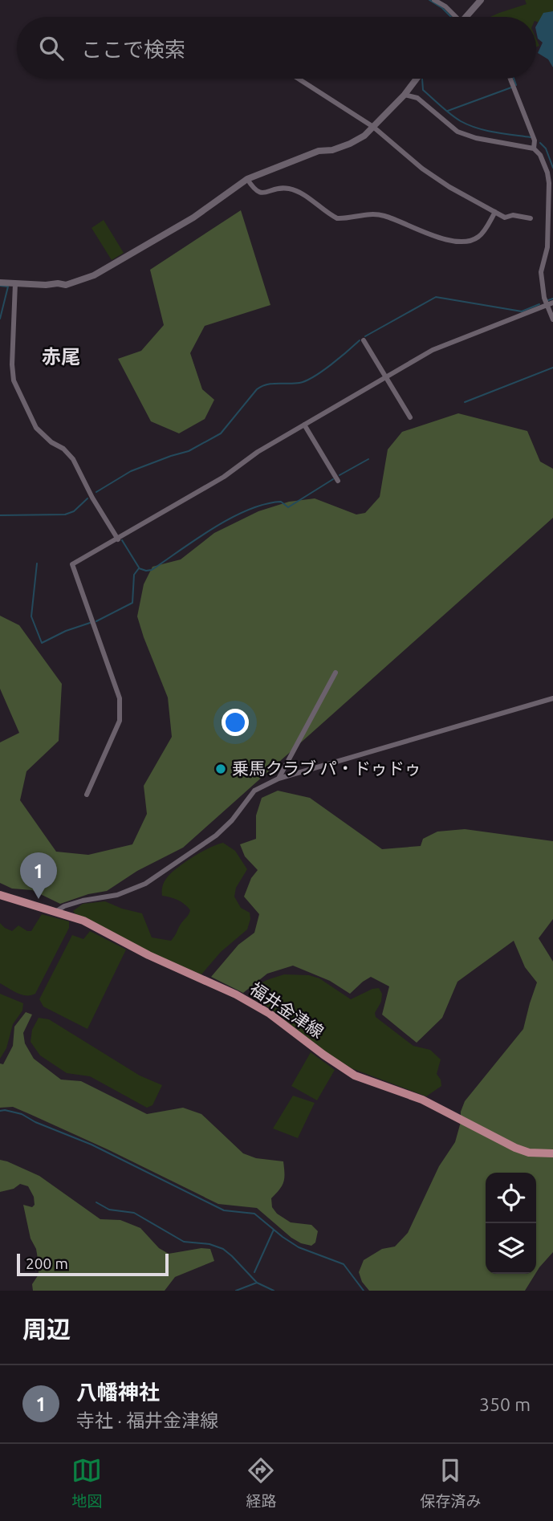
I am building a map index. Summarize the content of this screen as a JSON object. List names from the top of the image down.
{
  "streets": {
    "main road": ["福井金津線"]
  },
  "districts": ["赤尾"],
  "places": ["乗馬クラブ パ・ドゥドゥ"],
  "scale_bar": "200 m",
  "page": {
    "search": "ここで検索",
    "pins": "1",
    "scale": "200 m",
    "heading": "周辺",
    "list": [
      {
        "mark": "1",
        "name": "八幡神社",
        "note": "寺社 · 福井金津線",
        "value": "350 m"
      }
    ],
    "nav": ["地図", "経路", "保存済み"]
  }
}
